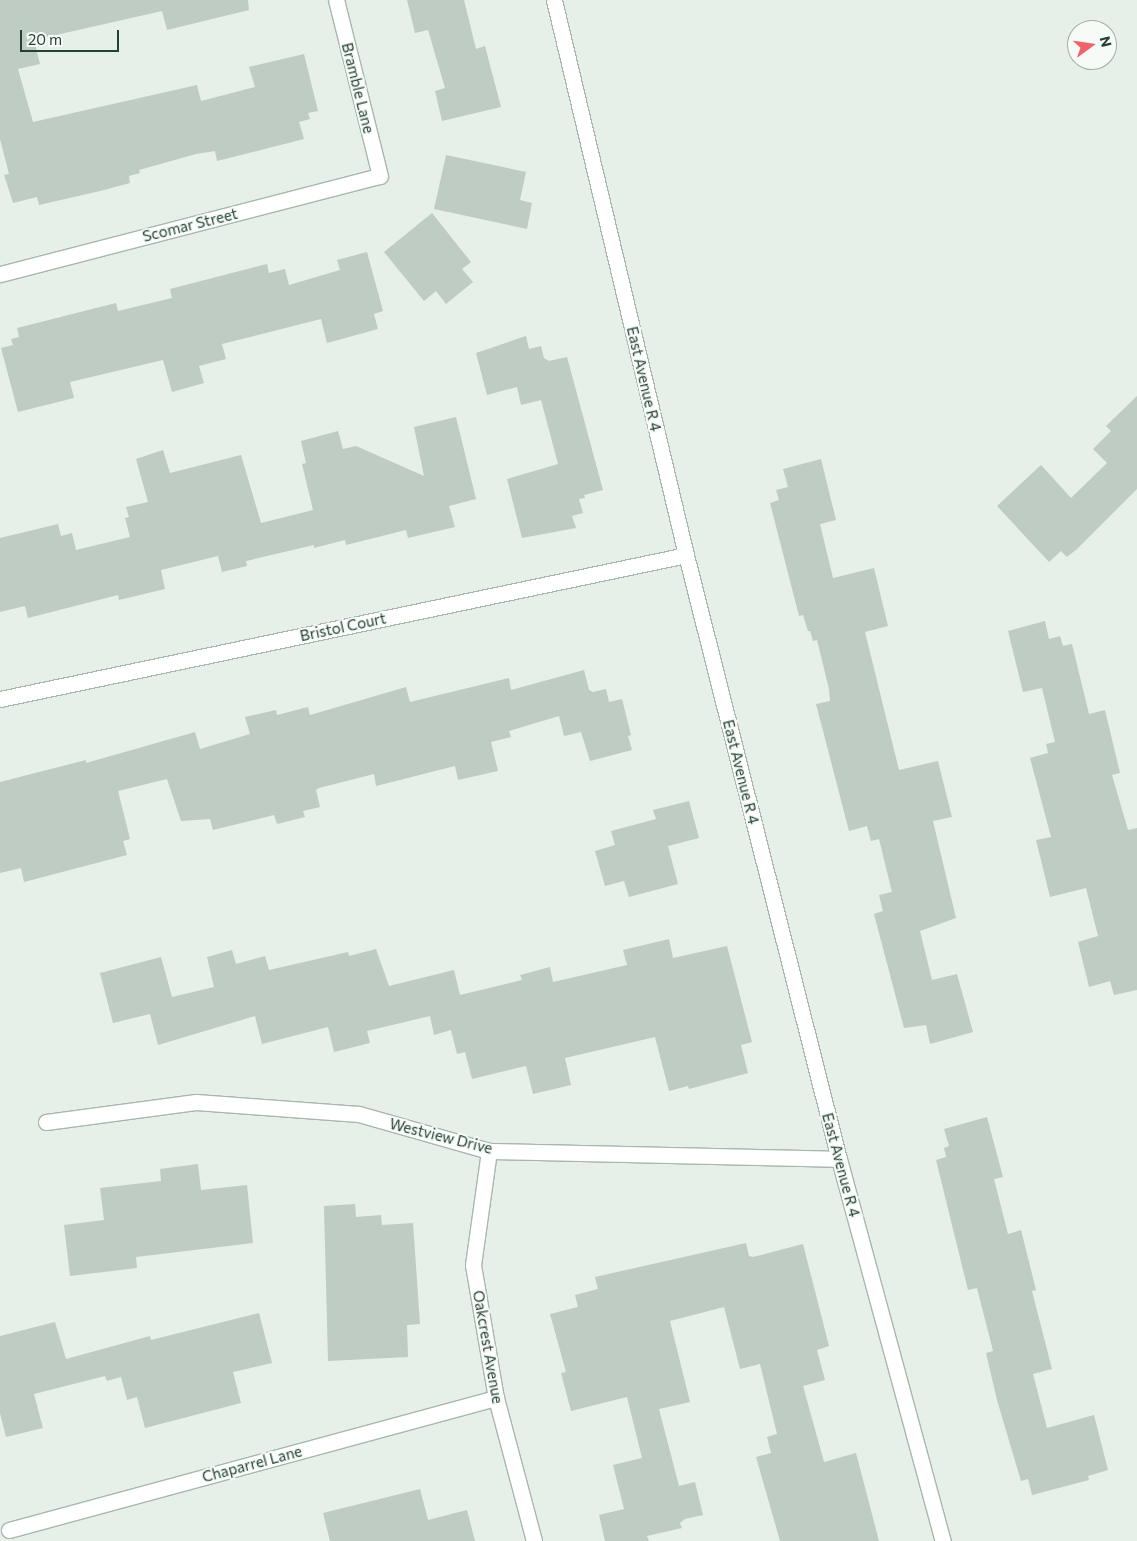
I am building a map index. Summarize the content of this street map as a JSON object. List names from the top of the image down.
{
  "streets": {
    "street": [
      "Bramble Lane",
      "Scomar Street",
      "East Avenue R 4",
      "Bristol Court",
      "Westview Drive",
      "Oakcrest Avenue",
      "Chaparrel Lane"
    ]
  },
  "crossings": [
    ["Bramble Lane", "Scomar Street"],
    ["East Avenue R 4", "Bristol Court"],
    ["East Avenue R 4", "Westview Drive"],
    ["Westview Drive", "Oakcrest Avenue"],
    ["Oakcrest Avenue", "Chaparrel Lane"]
  ],
  "scale_bar": "20 m",
  "north": "right"
}
